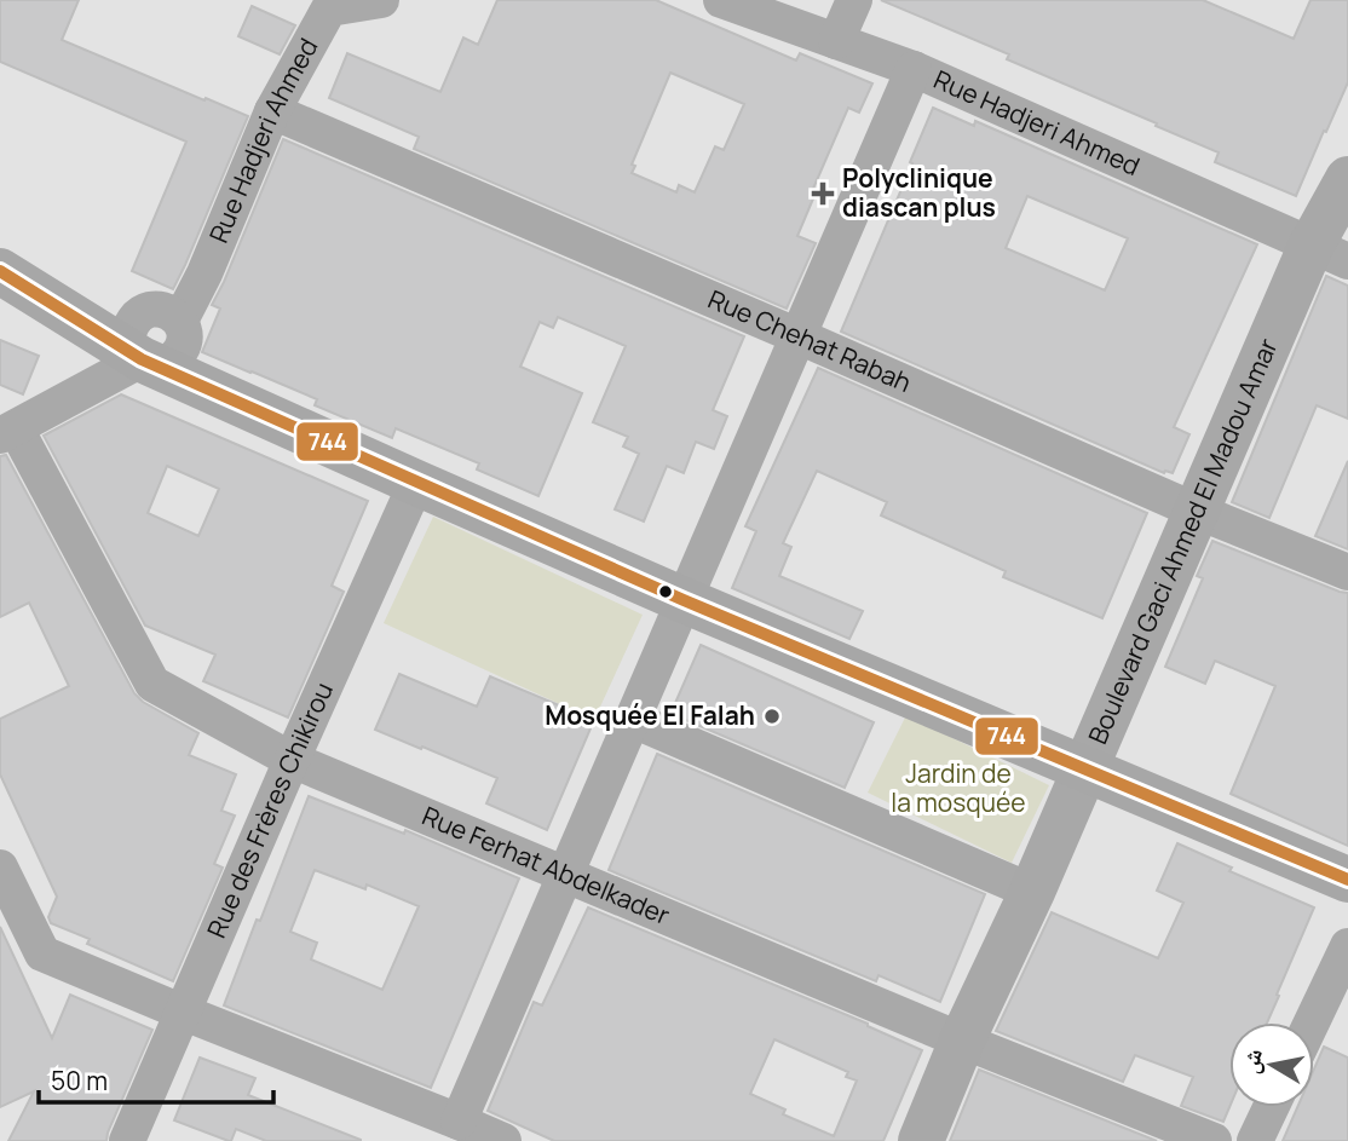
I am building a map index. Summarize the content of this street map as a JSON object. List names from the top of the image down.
{
  "streets": {
    "main road": ["Boulevard Gaci Ahmed El Madou Amar"],
    "street": [
      "Rue Hadjeri Ahmed",
      "Rue Chehat Rabah",
      "Rue des Frères Chikirou",
      "Rue Ferhat Abdelkader"
    ]
  },
  "crossings": [
    ["Rue Hadjeri Ahmed", "Rue Chehat Rabah"],
    ["Rue Hadjeri Ahmed", "Boulevard Gaci Ahmed El Madou Amar"],
    ["Rue Chehat Rabah", "Boulevard Gaci Ahmed El Madou Amar"],
    ["Boulevard Gaci Ahmed El Madou Amar", "Rue Ferhat Abdelkader"],
    ["Rue des Frères Chikirou", "Rue Ferhat Abdelkader"]
  ],
  "parks": ["Jardin de la mosquée"],
  "places": {
    "health": ["Polyclinique diascan plus"],
    "other": ["Mosquée El Falah"]
  },
  "lines": ["transit line 744"],
  "scale_bar": "50 m",
  "north": "left"
}
